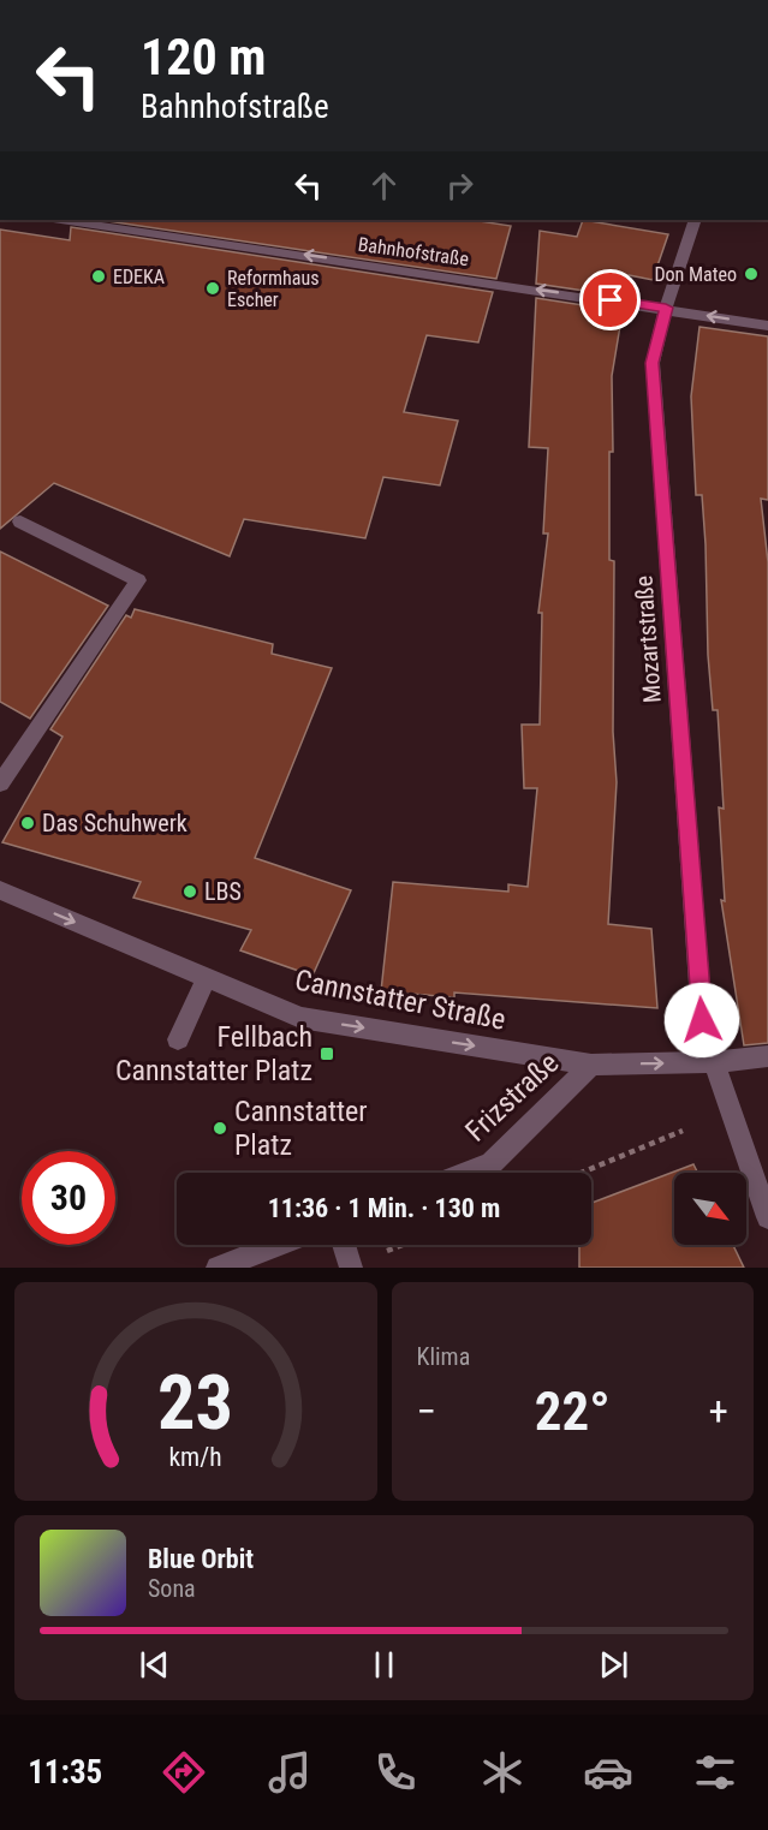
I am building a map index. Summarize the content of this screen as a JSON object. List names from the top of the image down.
{
  "streets": {
    "street": [
      "Bahnhofstraße",
      "Mozartstraße",
      "Cannstatter Straße",
      "Frizstraße"
    ]
  },
  "crossings": [
    ["Bahnhofstraße", "Mozartstraße"],
    ["Mozartstraße", "Cannstatter Straße"],
    ["Cannstatter Straße", "Frizstraße"]
  ],
  "one_way": ["Bahnhofstraße", "Cannstatter Straße"],
  "places": {
    "other": [
      "Don Mateo",
      "EDEKA",
      "Reformhaus Escher",
      "Das Schuhwerk",
      "LBS",
      "Cannstatter Platz"
    ],
    "transit": ["Fellbach Cannstatter Platz"]
  },
  "north": "bottom right",
  "page": {
    "turn": ["120 m", "Bahnhofstraße"],
    "limit": "30",
    "trip": "11:36 · 1 Min. · 130 m",
    "tile": "Klima",
    "heat": ["−", "22°", "+"],
    "song": ["Blue Orbit", "Sona"],
    "tabs": "11:35",
    "gauge": ["23", "km/h"]
  }
}
